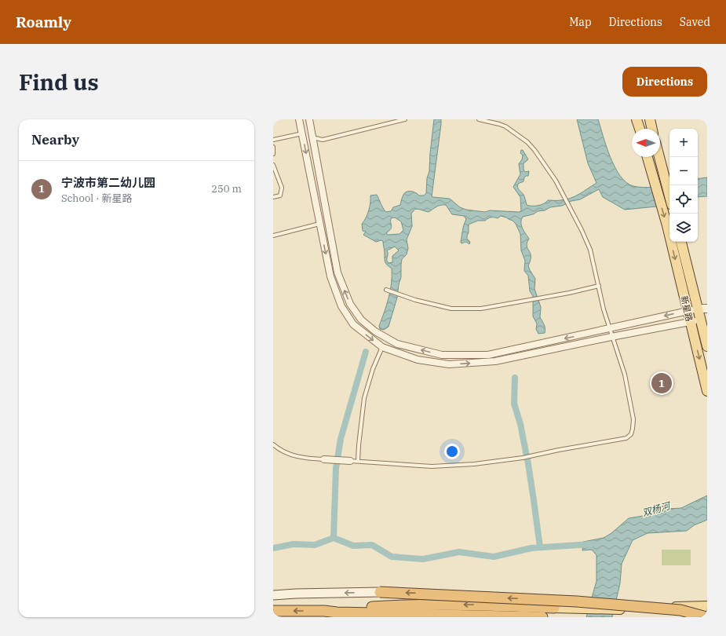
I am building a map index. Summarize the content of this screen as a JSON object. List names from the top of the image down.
{
  "streets": {
    "main road": ["新星路"]
  },
  "water": ["双杨河"],
  "north": "left",
  "page": {
    "header": "Roamly",
    "nav": ["Map", "Directions", "Saved"],
    "buttons": "Directions",
    "title": "Find us",
    "heading": "Nearby",
    "map_buttons": ["+", "−"],
    "list": [
      {
        "mark": "1",
        "name": "宁波市第二幼儿园",
        "note": "School · 新星路",
        "value": "250 m"
      }
    ],
    "pins": "1"
  }
}
